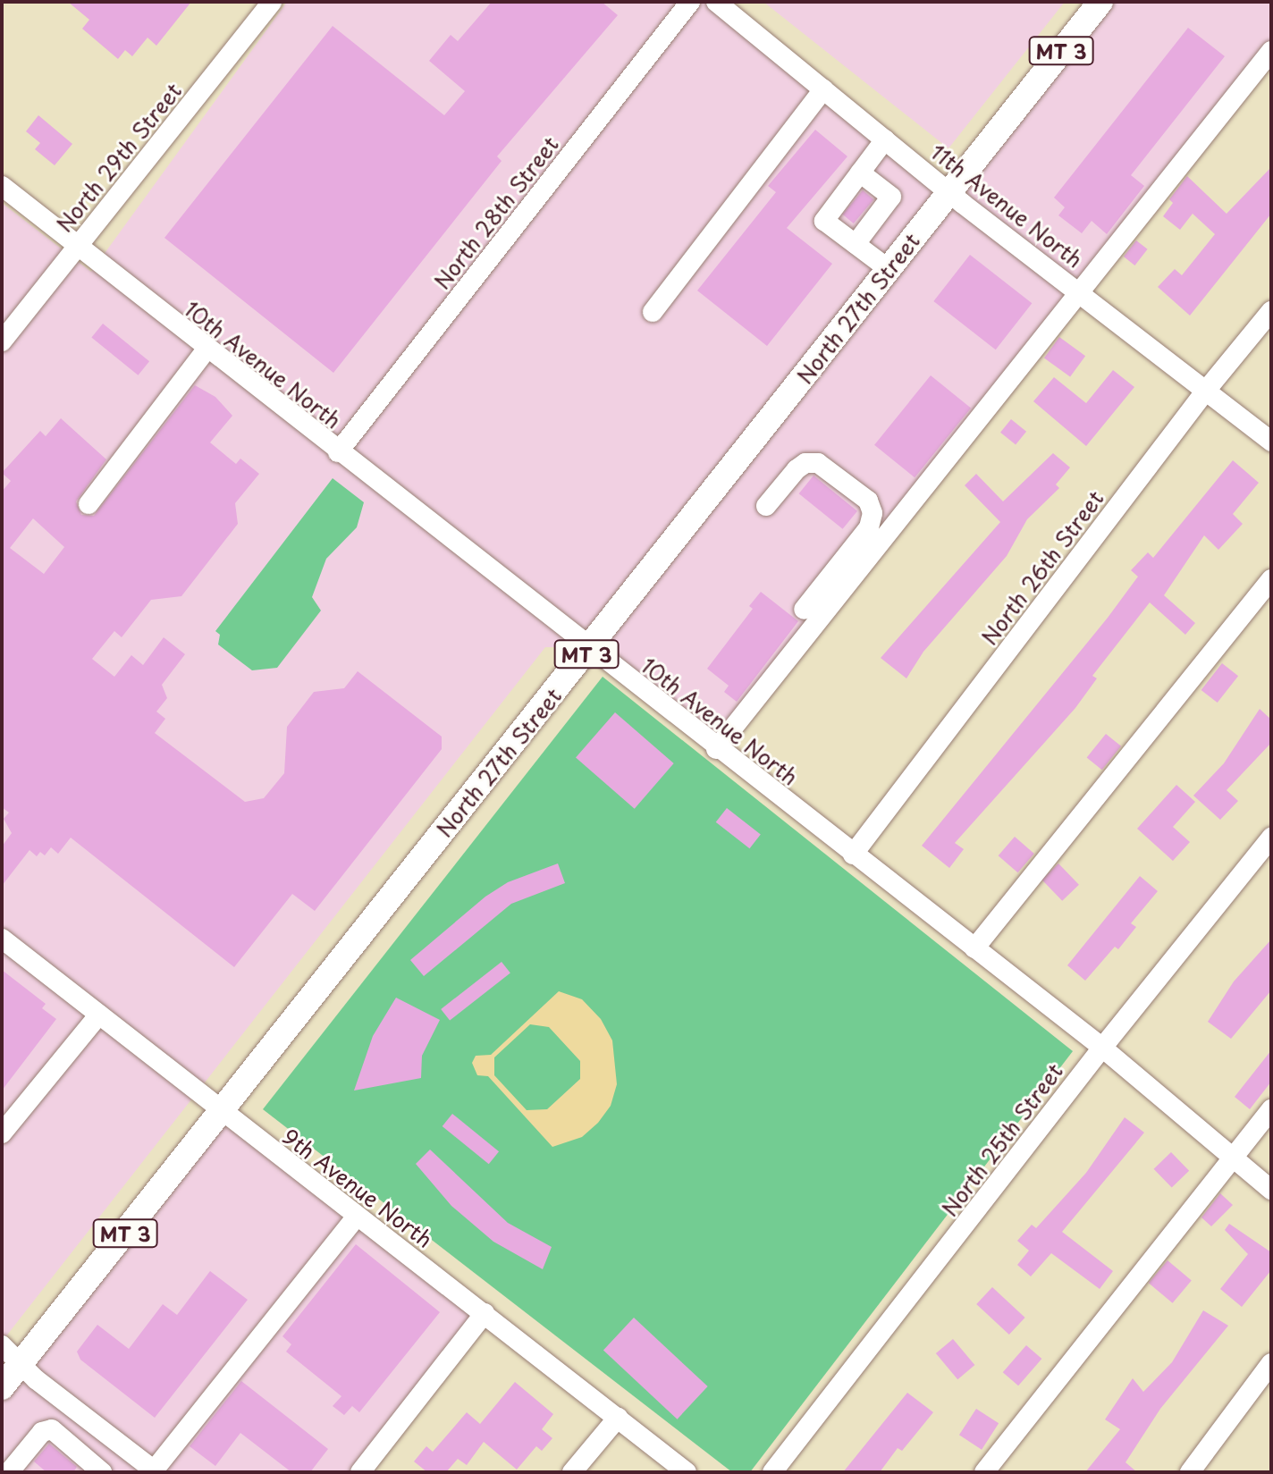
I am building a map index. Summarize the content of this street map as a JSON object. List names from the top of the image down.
{
  "streets": {
    "main road": ["MT 3", "North 27th Street"],
    "street": [
      "North 29th Street",
      "11th Avenue North",
      "North 28th Street",
      "10th Avenue North",
      "North 26th Street",
      "North 25th Street",
      "9th Avenue North"
    ]
  },
  "crossings": [
    ["North 29th Street", "10th Avenue North"],
    ["11th Avenue North", "North 27th Street"],
    ["11th Avenue North", "North 26th Street"],
    ["North 28th Street", "10th Avenue North"],
    ["North 27th Street", "10th Avenue North"],
    ["North 27th Street", "9th Avenue North"],
    ["10th Avenue North", "North 26th Street"],
    ["10th Avenue North", "North 25th Street"]
  ]
}
